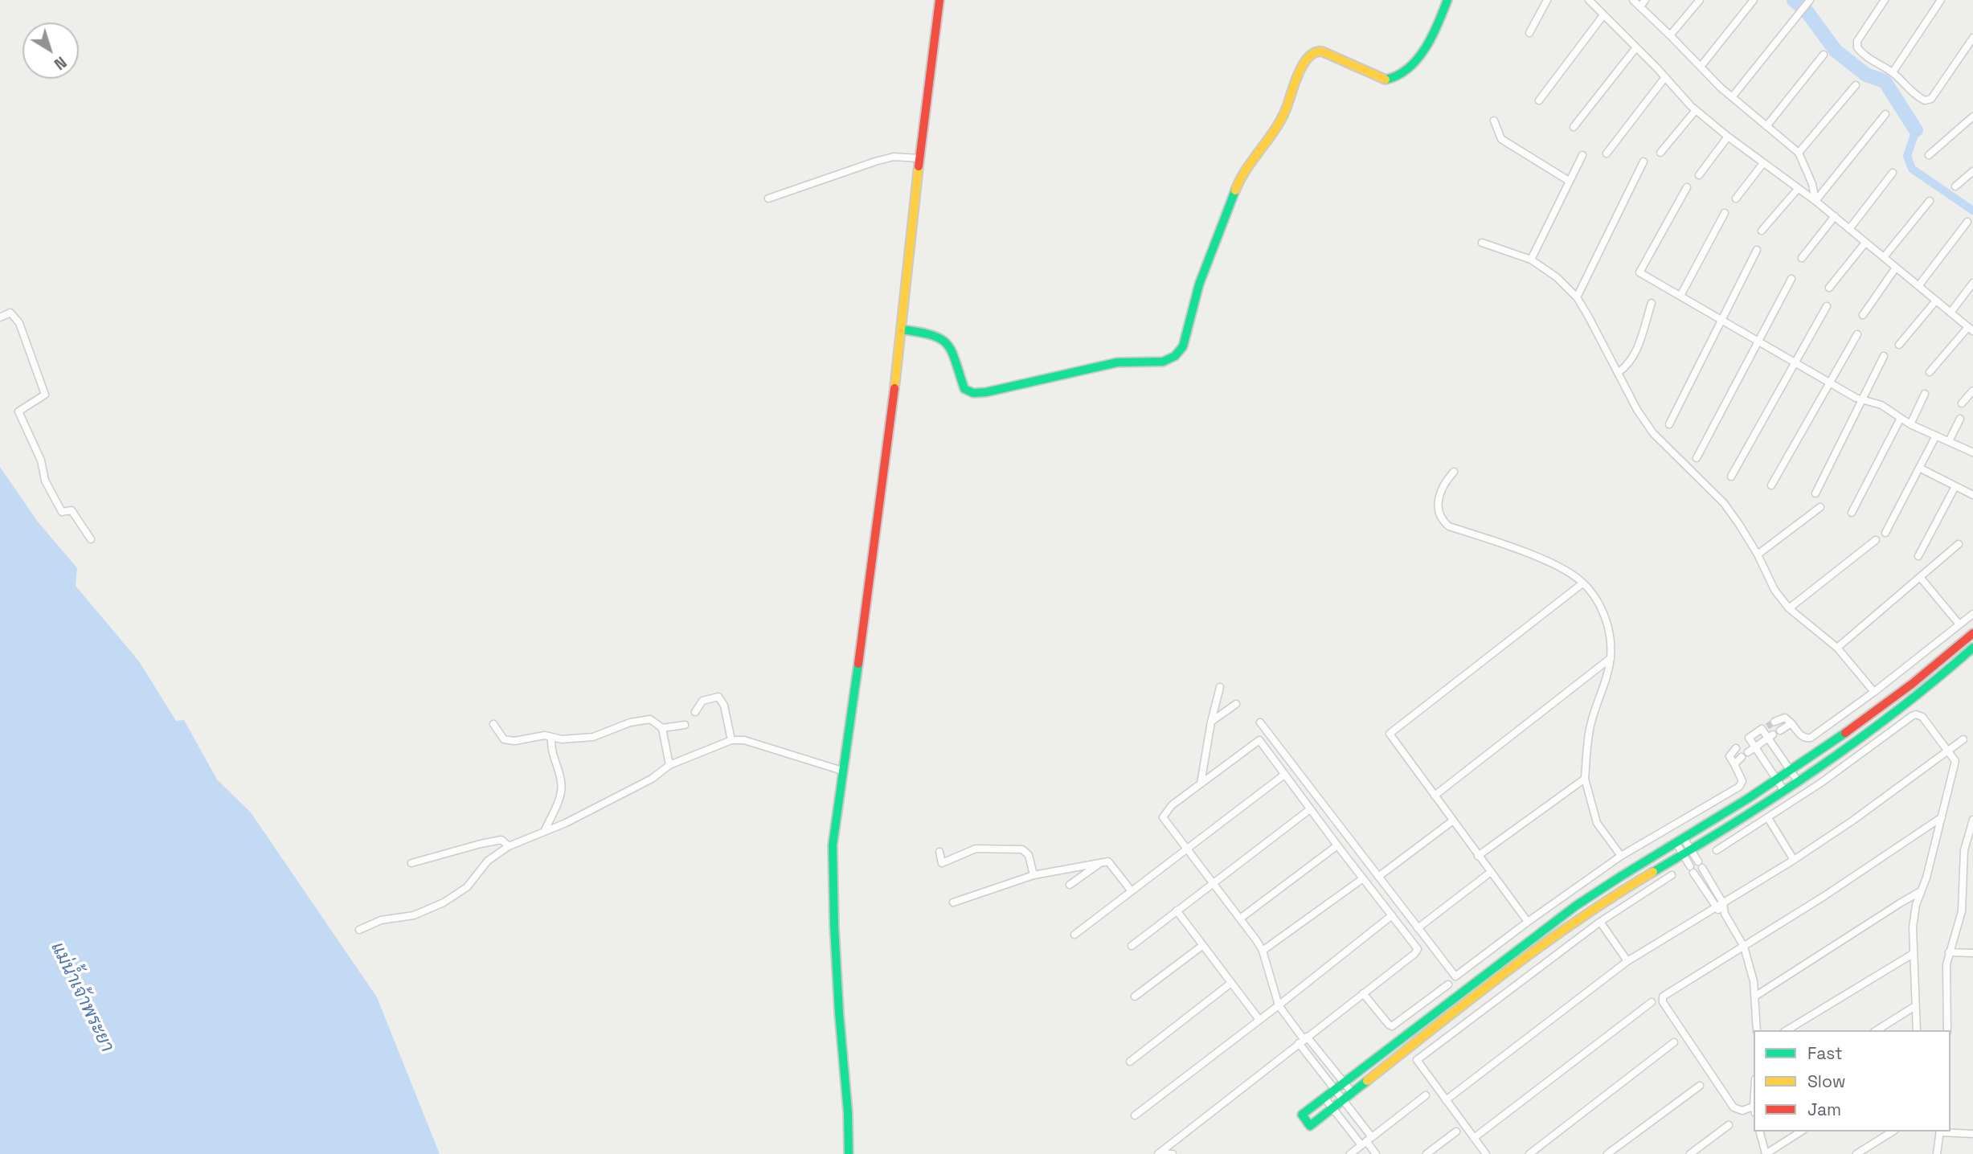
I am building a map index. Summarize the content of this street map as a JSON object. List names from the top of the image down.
{
  "water": ["แม่น้ำเจ้าพระยา"],
  "legend": ["Fast", "Slow", "Jam"],
  "north": "bottom right"
}
